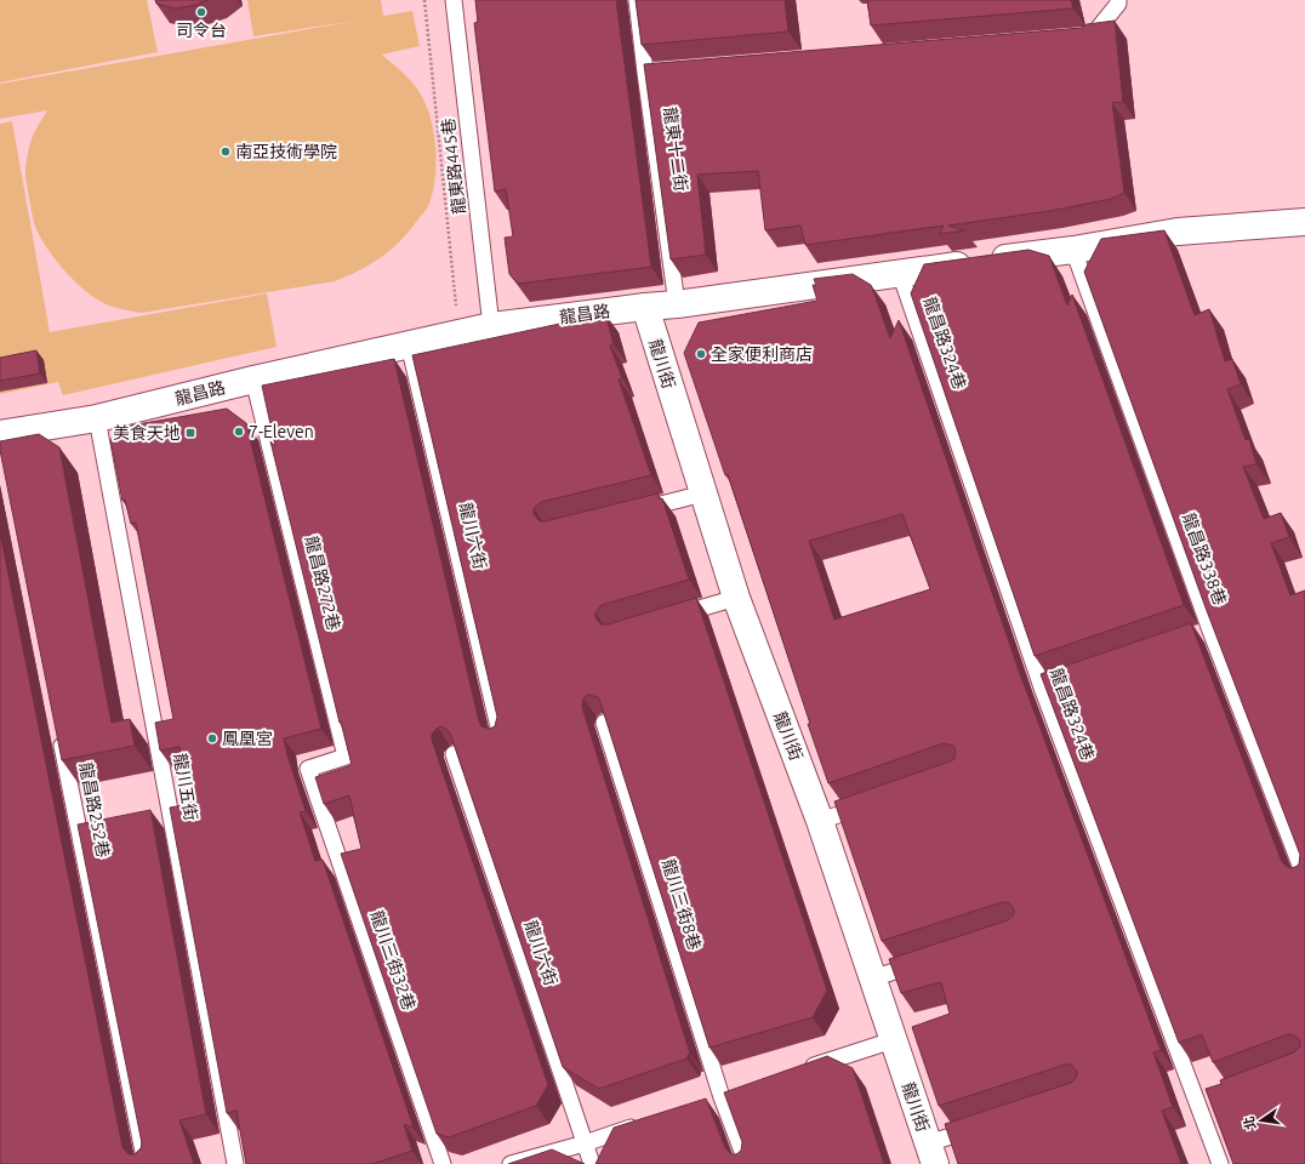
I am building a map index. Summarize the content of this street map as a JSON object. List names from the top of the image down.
{
  "streets": {
    "street": ["龍昌路", "龍川街"],
    "lane": [
      "龍東十二街",
      "龍東路445巷",
      "龍昌路324巷",
      "龍川六街",
      "龍昌路338巷",
      "龍昌路272巷",
      "龍川五街",
      "龍昌路252巷",
      "龍川三街8巷",
      "龍川三街32巷"
    ]
  },
  "crossings": [
    ["龍東十二街", "龍昌路"],
    ["龍東路445巷", "龍昌路"],
    ["龍昌路", "龍昌路324巷"],
    ["龍昌路", "龍川街"],
    ["龍昌路", "龍川六街"],
    ["龍昌路", "龍昌路338巷"],
    ["龍昌路", "龍昌路272巷"],
    ["龍昌路", "龍川五街"],
    ["龍昌路272巷", "龍川三街32巷"]
  ],
  "places": {
    "other": [
      "司令台",
      "南亞技術學院",
      "全家便利商店",
      "7-Eleven",
      "鳳凰宮"
    ],
    "transit": ["美食天地"]
  },
  "north": "left"
}
